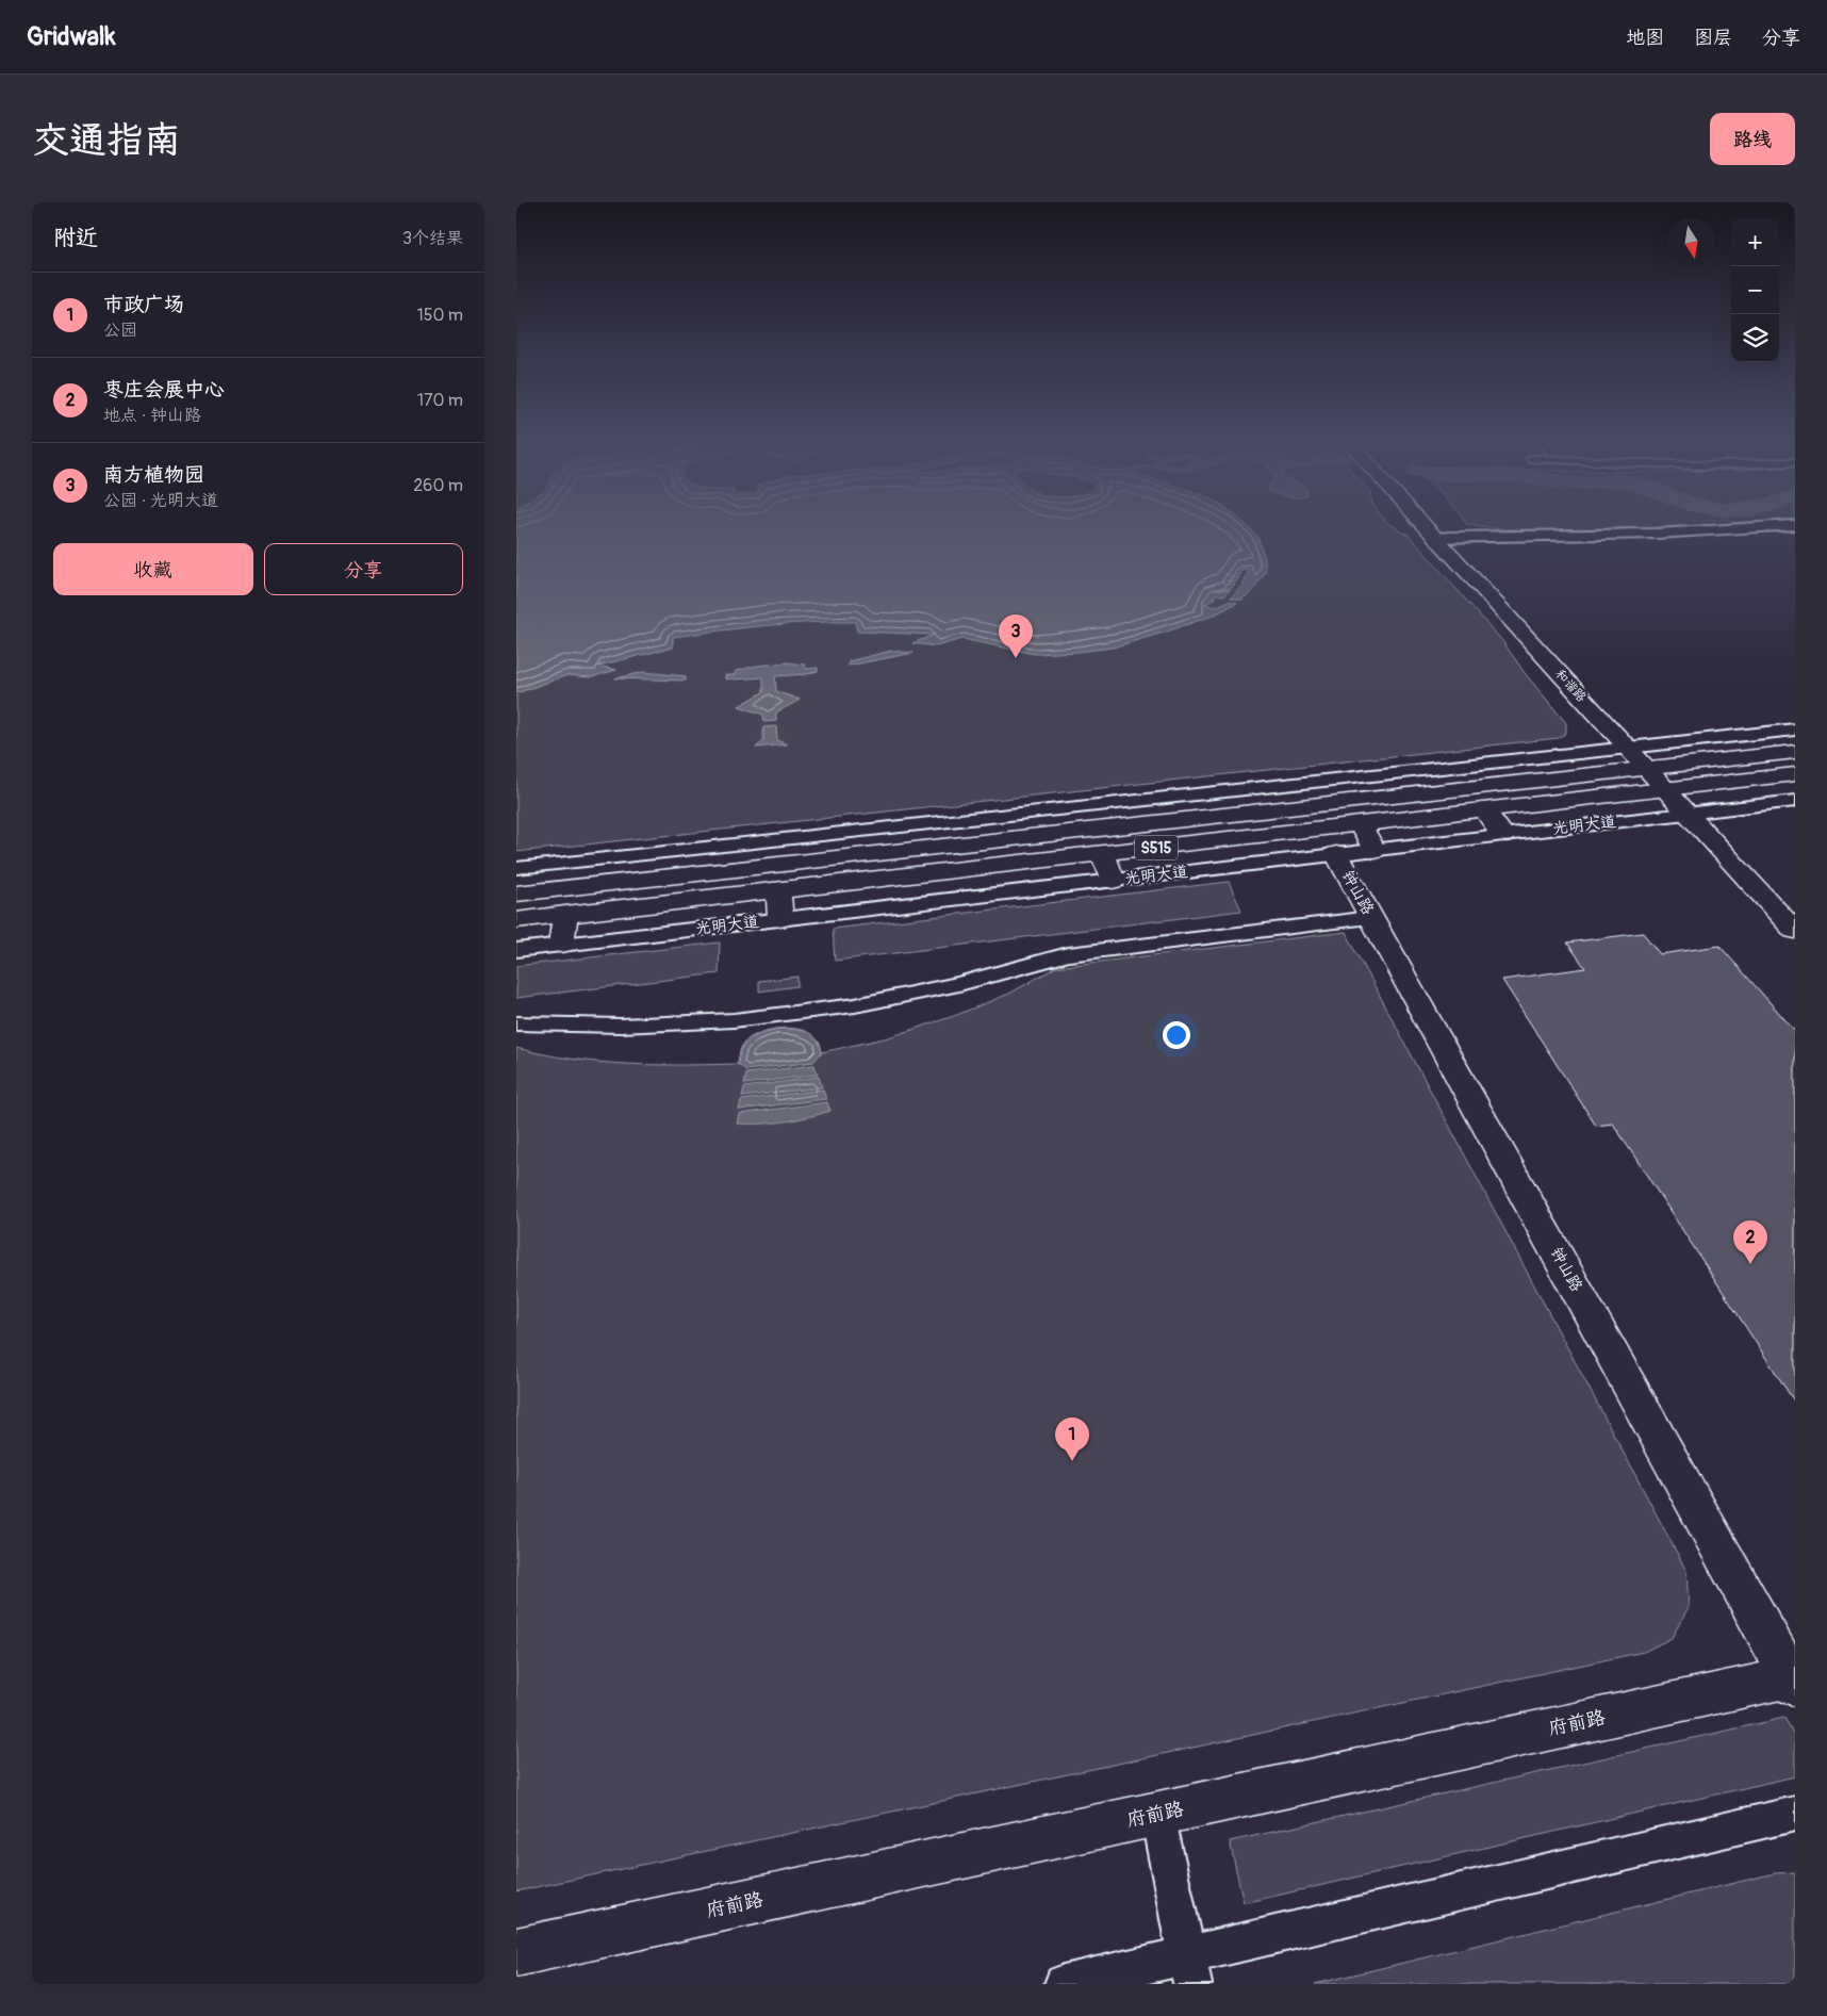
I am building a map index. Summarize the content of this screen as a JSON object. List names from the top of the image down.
{
  "streets": {
    "main road": [
      "和谐路",
      "光明大道",
      "S515",
      "钟山路",
      "府前路"
    ]
  },
  "crossings": [
    ["和谐路", "光明大道"],
    ["和谐路", "S515"],
    ["光明大道", "钟山路"],
    ["钟山路", "府前路"]
  ],
  "north": "bottom",
  "page": {
    "header": "Gridwalk",
    "nav": ["地图", "图层", "分享"],
    "buttons": [
      "路线",
      ["收藏", "分享"]
    ],
    "title": "交通指南",
    "heading": ["附近", "3个结果"],
    "map_buttons": ["+", "−"],
    "list": [
      {
        "mark": "1",
        "name": "市政广场",
        "note": "公园",
        "value": "150 m"
      },
      {
        "mark": "2",
        "name": "枣庄会展中心",
        "note": "地点 · 钟山路",
        "value": "170 m"
      },
      {
        "mark": "3",
        "name": "南方植物园",
        "note": "公园 · 光明大道",
        "value": "260 m"
      }
    ],
    "pins": ["3", "2", "1"]
  }
}
